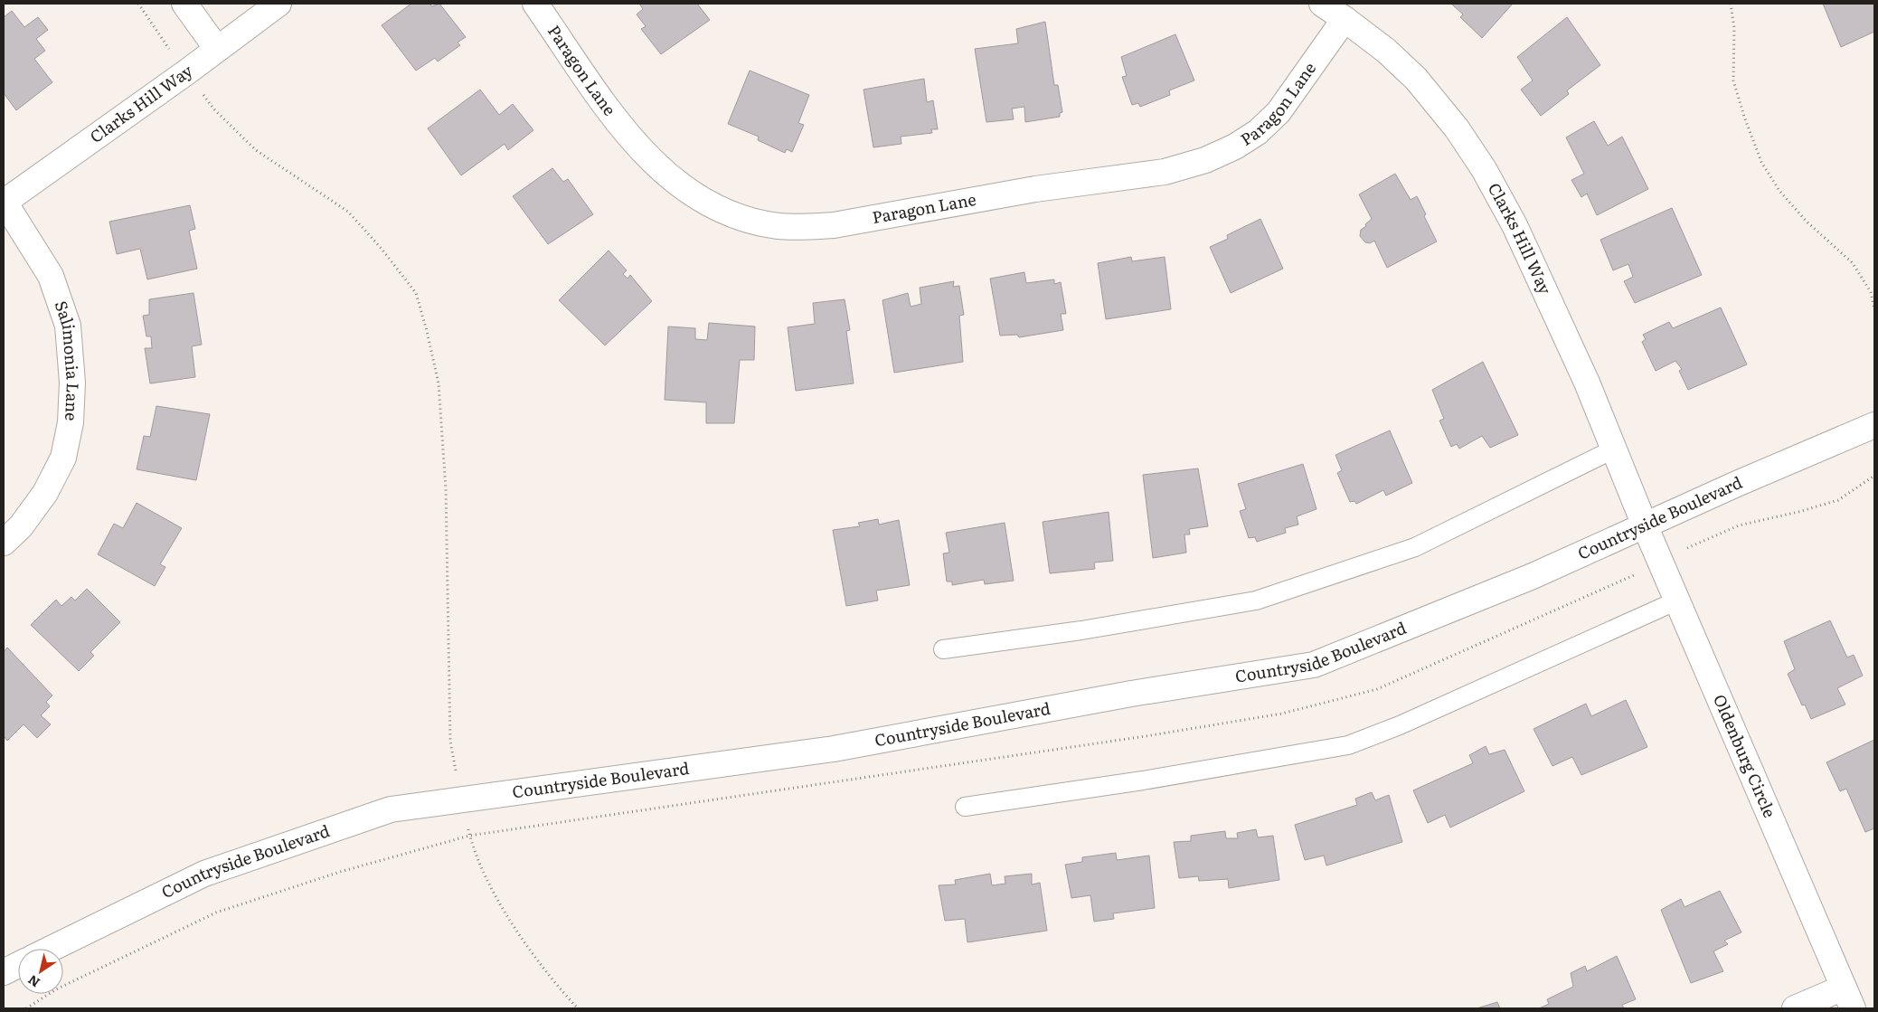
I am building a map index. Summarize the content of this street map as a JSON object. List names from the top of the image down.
{
  "streets": {
    "street": [
      "Paragon Lane",
      "Clarks Hill Way",
      "Salimonia Lane",
      "Countryside Boulevard",
      "Oldenburg Circle"
    ]
  },
  "crossings": [
    ["Paragon Lane", "Clarks Hill Way"],
    ["Clarks Hill Way", "Salimonia Lane"],
    ["Clarks Hill Way", "Countryside Boulevard"],
    ["Clarks Hill Way", "Oldenburg Circle"],
    ["Countryside Boulevard", "Oldenburg Circle"]
  ],
  "north": "bottom left"
}
